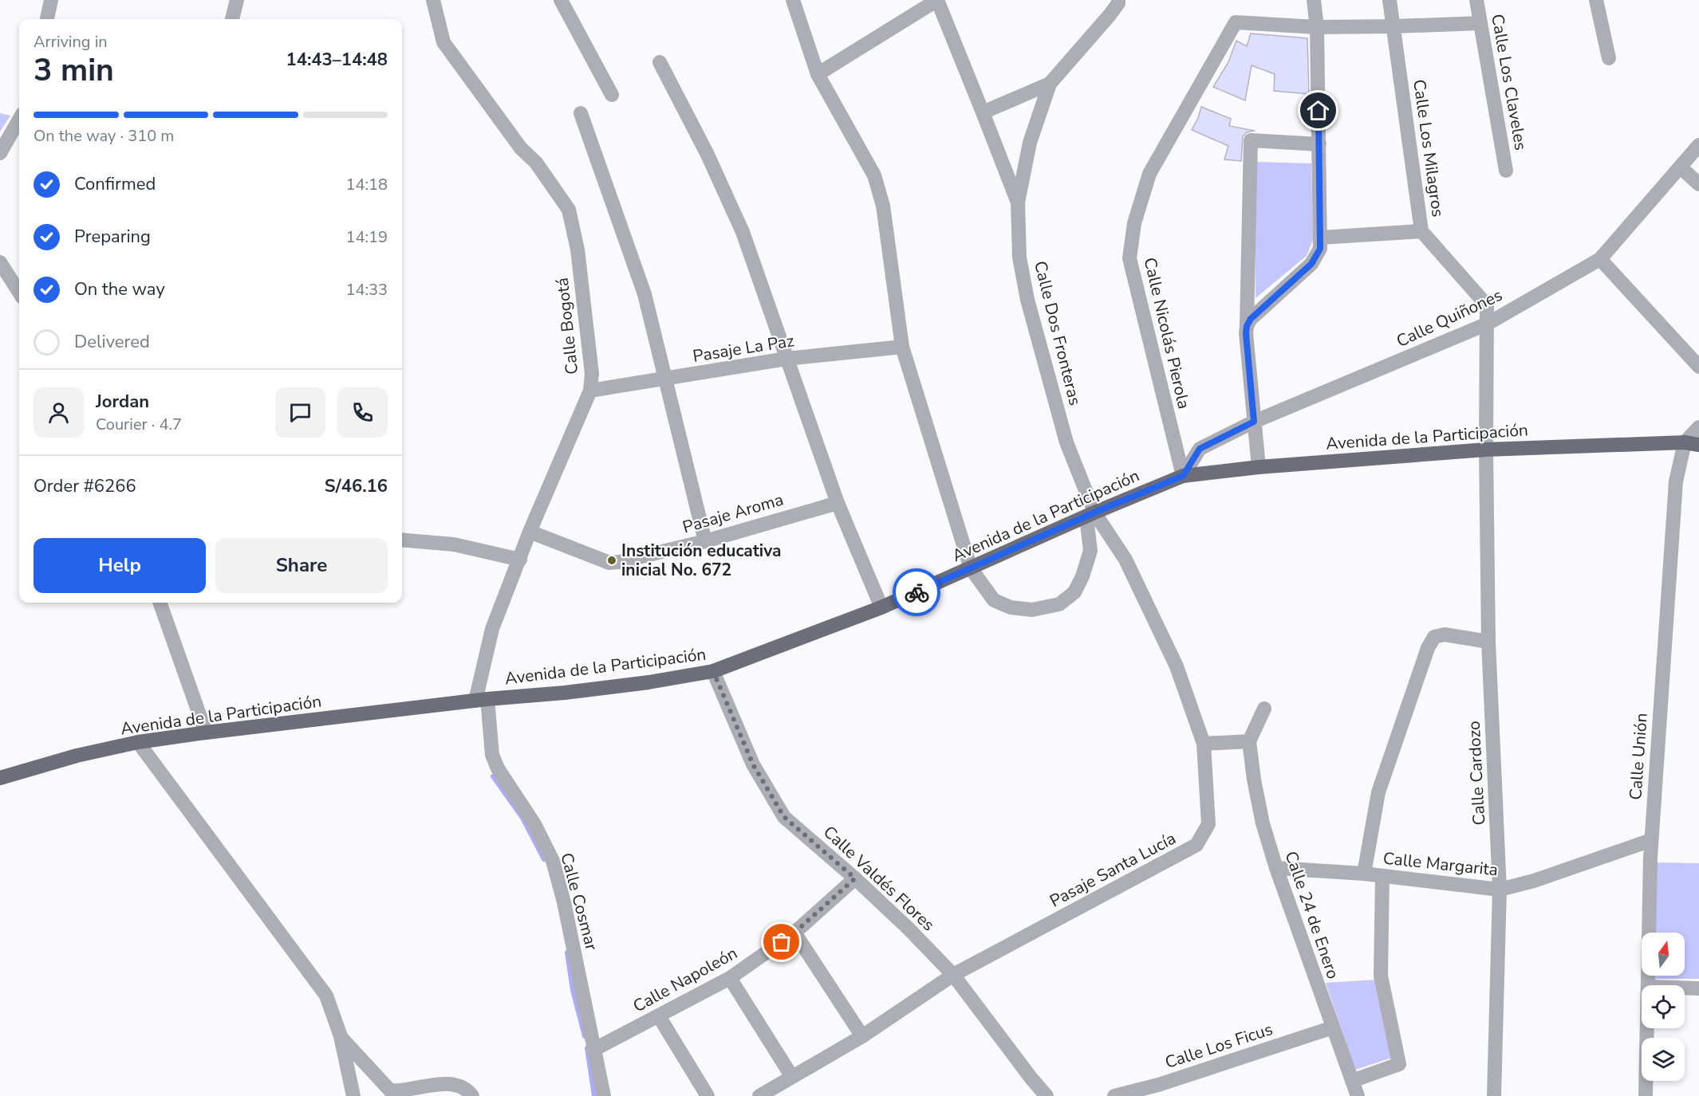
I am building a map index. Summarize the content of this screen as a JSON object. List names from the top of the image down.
{
  "streets": {
    "main road": ["Avenida de la Participación"],
    "street": [
      "Calle Los Claveles",
      "Calle Los Milagros",
      "Calle Quiñones",
      "Calle Bogotá",
      "Calle Dos Fronteras",
      "Calle Nicolás Pierola",
      "Pasaje La Paz",
      "Pasaje Aroma",
      "Calle Unión",
      "Calle Cardozo",
      "Calle Margarita",
      "Pasaje Santa Lucía",
      "Calle Valdés Flores",
      "Calle Cosmar",
      "Calle 24 de Enero",
      "Calle Napoleón",
      "Calle Los Ficus"
    ]
  },
  "crossings": [
    ["Calle Los Milagros", "Calle Quiñones"],
    ["Calle Los Milagros", "Avenida de la Participación"],
    ["Calle Los Milagros", "Calle Cardozo"],
    ["Calle Quiñones", "Calle Nicolás Pierola"],
    ["Calle Quiñones", "Avenida de la Participación"],
    ["Calle Bogotá", "Pasaje La Paz"],
    ["Calle Bogotá", "Avenida de la Participación"],
    ["Calle Bogotá", "Pasaje Aroma"],
    ["Calle Bogotá", "Calle Cosmar"],
    ["Calle Dos Fronteras", "Avenida de la Participación"],
    ["Calle Nicolás Pierola", "Avenida de la Participación"],
    ["Avenida de la Participación", "Calle Unión"],
    ["Avenida de la Participación", "Calle Cardozo"],
    ["Avenida de la Participación", "Calle Valdés Flores"],
    ["Avenida de la Participación", "Calle Cosmar"],
    ["Calle Unión", "Calle Margarita"],
    ["Calle Cardozo", "Calle Margarita"],
    ["Calle Margarita", "Calle 24 de Enero"],
    ["Pasaje Santa Lucía", "Calle Valdés Flores"],
    ["Calle Valdés Flores", "Calle Napoleón"],
    ["Calle Cosmar", "Calle Napoleón"],
    ["Calle 24 de Enero", "Calle Los Ficus"]
  ],
  "places": ["Institución educativa inicial No. 672"],
  "north": "top",
  "page": {
    "heading": ["3 min", "Arriving in", "14:43–14:48"],
    "panel": [
      "Jordan",
      "Courier · 4.7",
      "Order #6266",
      "S/46.16"
    ],
    "bar": "On the way · 310 m",
    "list": [
      ["Confirmed", "14:18"],
      ["Preparing", "14:19"],
      ["On the way", "14:33"],
      "Delivered"
    ],
    "buttons": ["Help", "Share"]
  }
}
